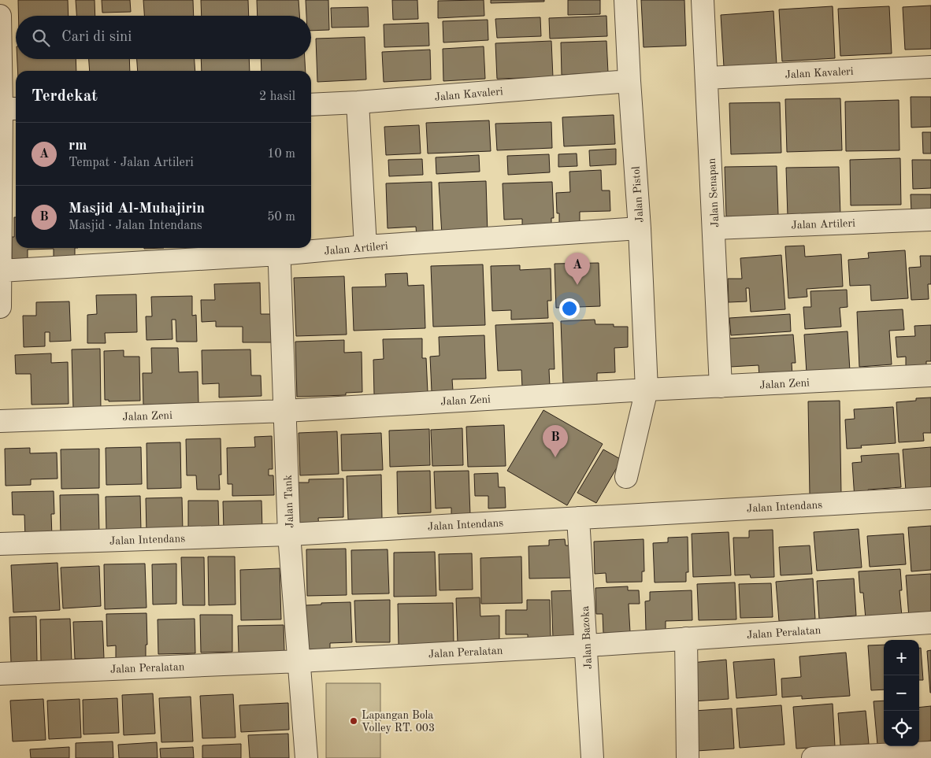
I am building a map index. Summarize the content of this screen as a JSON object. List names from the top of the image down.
{
  "streets": {
    "street": [
      "Jalan Kavaleri",
      "Jalan Senapan",
      "Jalan Pistol",
      "Jalan Artileri",
      "Jalan Zeni",
      "Jalan Tank",
      "Jalan Intendans",
      "Jalan Peralatan",
      "Jalan Bazoka"
    ]
  },
  "crossings": [
    ["Jalan Kavaleri", "Jalan Senapan"],
    ["Jalan Kavaleri", "Jalan Pistol"],
    ["Jalan Senapan", "Jalan Artileri"],
    ["Jalan Senapan", "Jalan Zeni"],
    ["Jalan Pistol", "Jalan Artileri"],
    ["Jalan Pistol", "Jalan Zeni"],
    ["Jalan Artileri", "Jalan Tank"],
    ["Jalan Zeni", "Jalan Tank"],
    ["Jalan Tank", "Jalan Intendans"],
    ["Jalan Tank", "Jalan Peralatan"],
    ["Jalan Intendans", "Jalan Bazoka"],
    ["Jalan Peralatan", "Jalan Bazoka"]
  ],
  "places": ["Lapangan Bola Volley RT. 003"],
  "page": {
    "search": "Cari di sini",
    "heading": ["Terdekat", "2 hasil"],
    "list": [
      {
        "mark": "A",
        "name": "rm",
        "note": "Tempat · Jalan Artileri",
        "value": "10 m"
      },
      {
        "mark": "B",
        "name": "Masjid Al-Muhajirin",
        "note": "Masjid · Jalan Intendans",
        "value": "50 m"
      }
    ],
    "pins": ["A", "B"],
    "map_buttons": ["+", "−"]
  }
}
